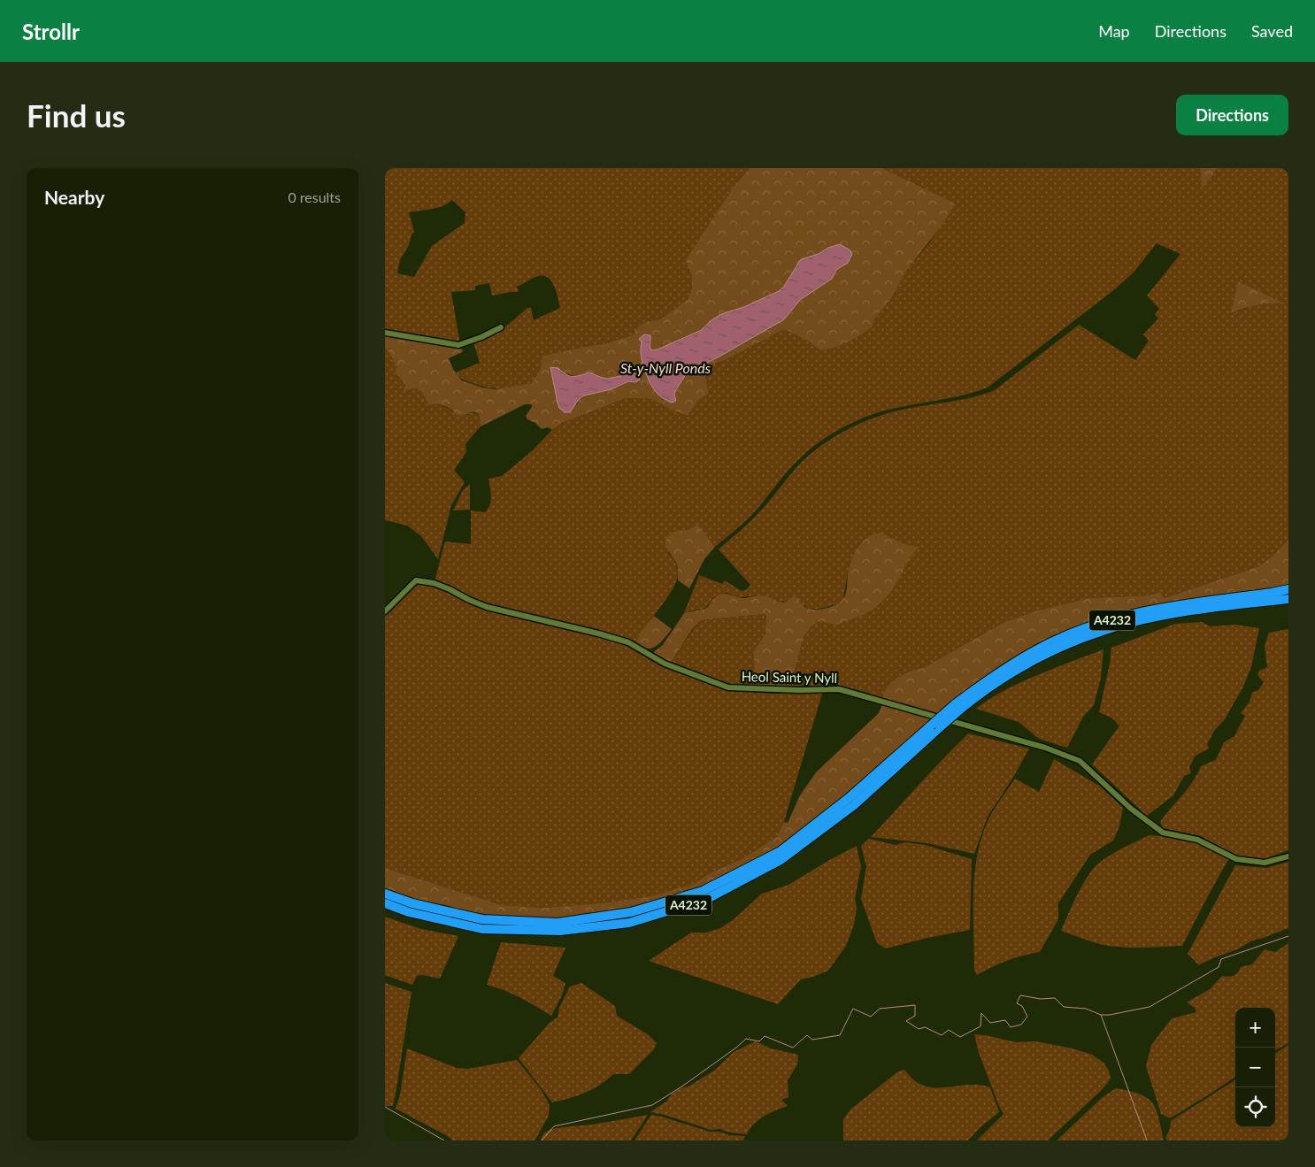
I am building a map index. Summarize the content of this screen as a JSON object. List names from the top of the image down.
{
  "streets": {
    "highway": ["A4232"],
    "street": ["Heol Saint y Nyll"]
  },
  "water": ["St-y-Nyll Ponds"],
  "page": {
    "header": "Strollr",
    "nav": ["Map", "Directions", "Saved"],
    "buttons": "Directions",
    "title": "Find us",
    "heading": ["Nearby", "0 results"],
    "map_buttons": ["+", "−"]
  }
}
